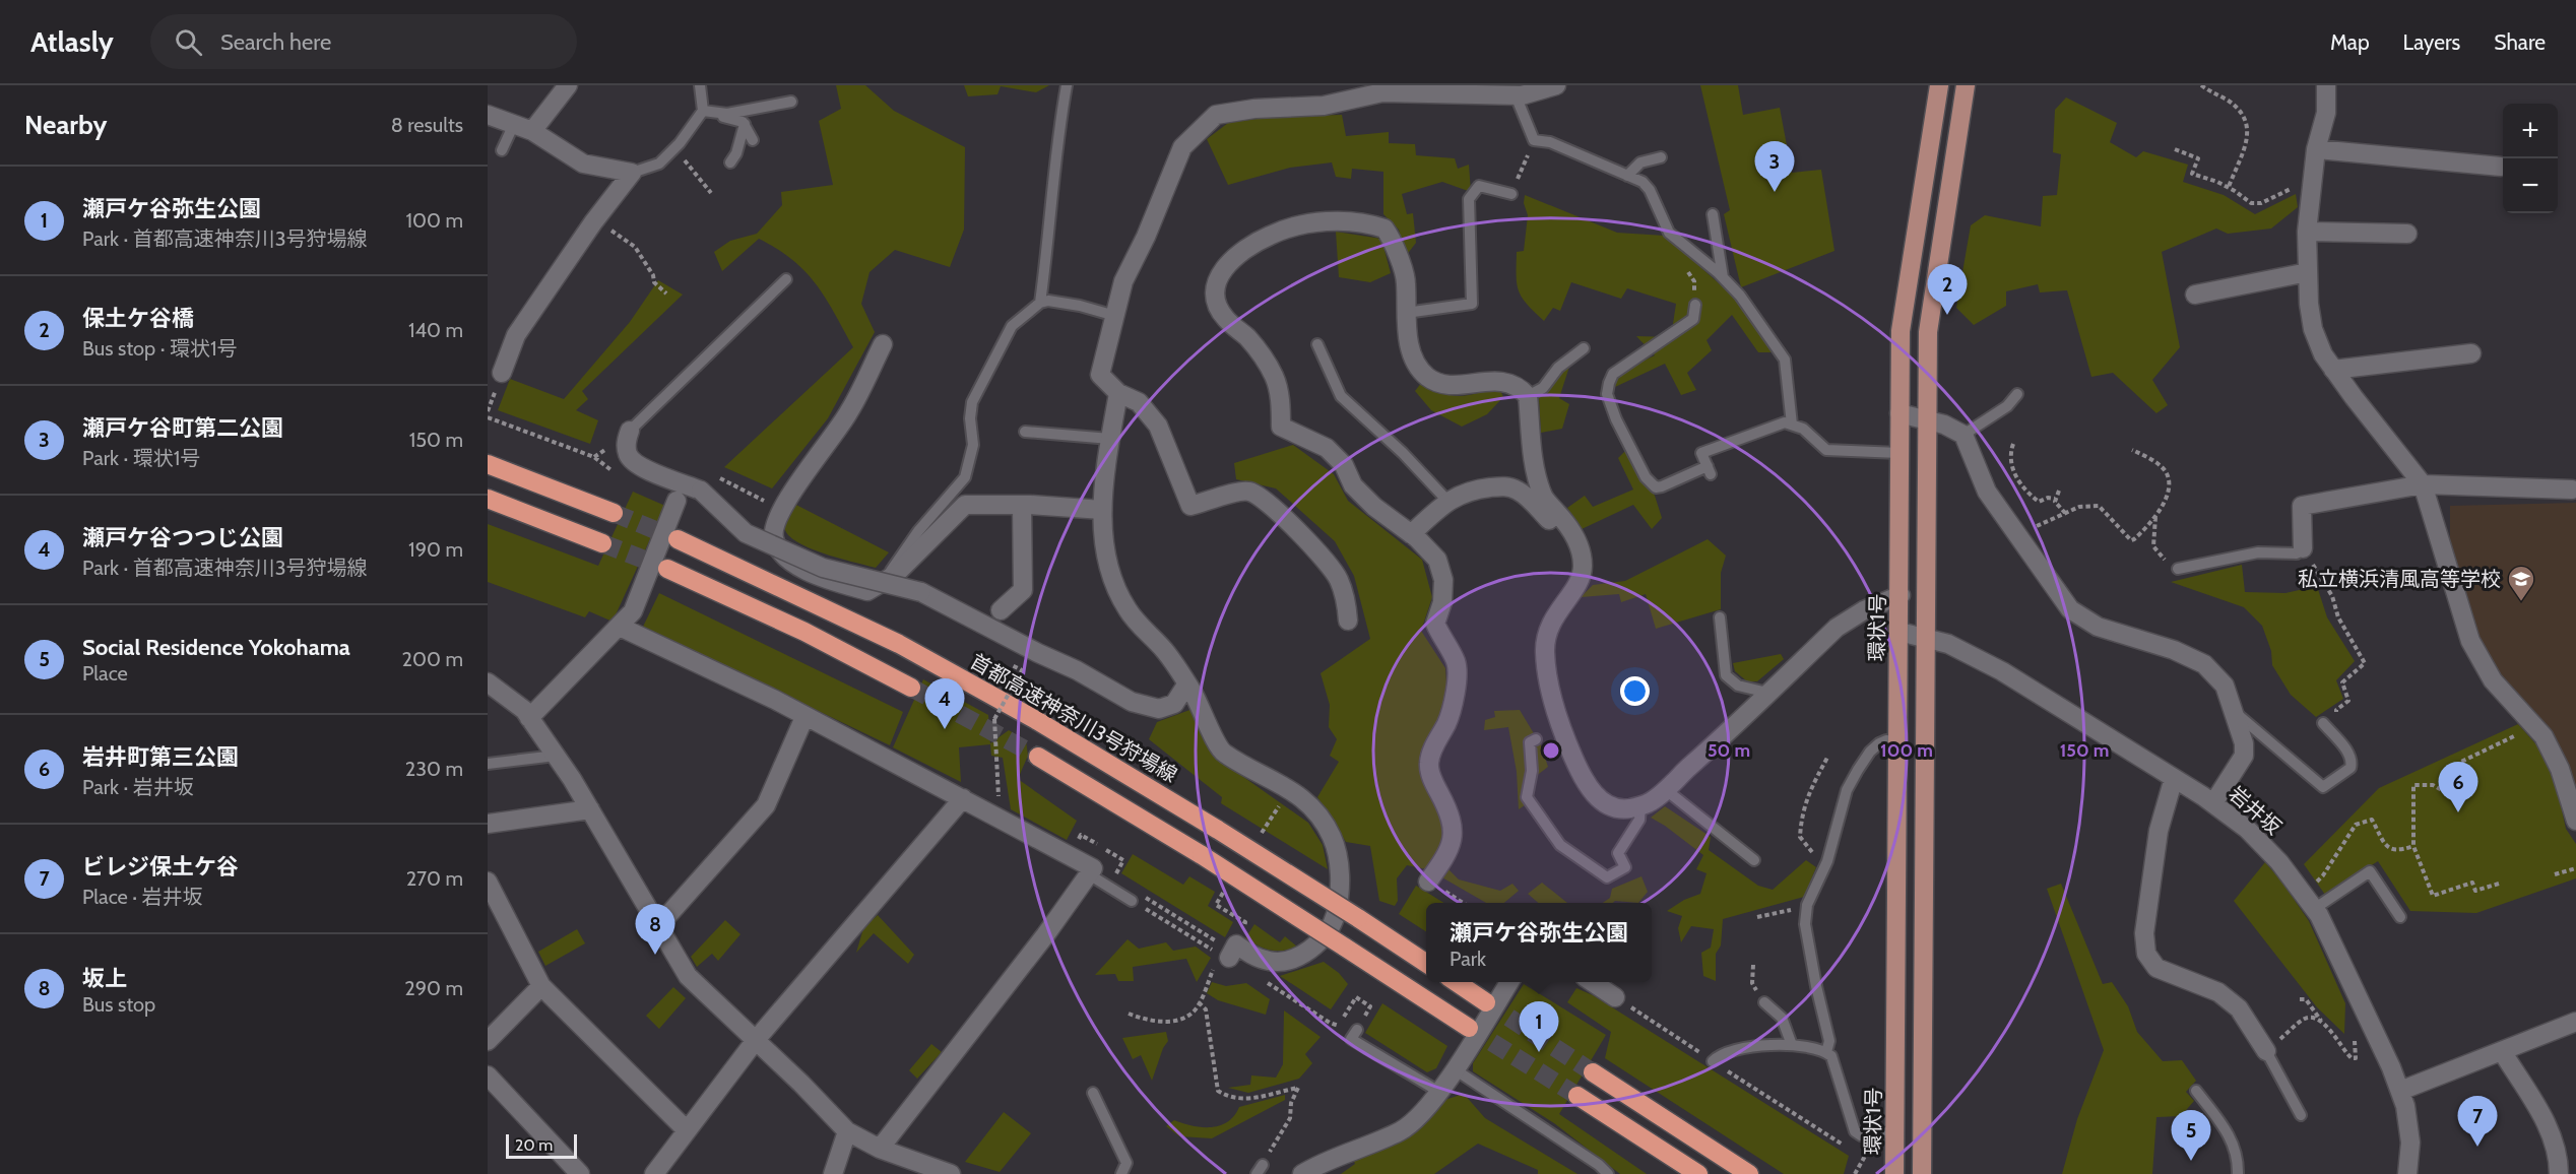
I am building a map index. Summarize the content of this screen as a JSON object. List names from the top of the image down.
{
  "streets": {
    "highway": ["首都高速神奈川3号狩場線"],
    "main road": ["環状1号"],
    "street": ["岩井坂"]
  },
  "crossings": [
    ["環状1号", "岩井坂"]
  ],
  "places": {
    "school or university": ["私立横浜清風高等学校"]
  },
  "scale_bar": "20 m",
  "page": {
    "header": "Atlasly",
    "search": "Search here",
    "nav": ["Map", "Layers", "Share"],
    "heading": ["Nearby", "8 results"],
    "map_buttons": ["+", "−"],
    "pins": [
      "3",
      "2",
      "4",
      "6",
      "8",
      "1",
      "7",
      "5"
    ],
    "list": [
      {
        "mark": "1",
        "name": "瀬戸ケ谷弥生公園",
        "note": "Park · 首都高速神奈川3号狩場線",
        "value": "100 m"
      },
      {
        "mark": "2",
        "name": "保土ケ谷橋",
        "note": "Bus stop · 環状1号",
        "value": "140 m"
      },
      {
        "mark": "3",
        "name": "瀬戸ケ谷町第二公園",
        "note": "Park · 環状1号",
        "value": "150 m"
      },
      {
        "mark": "4",
        "name": "瀬戸ケ谷つつじ公園",
        "note": "Park · 首都高速神奈川3号狩場線",
        "value": "190 m"
      },
      {
        "mark": "5",
        "name": "Social Residence Yokohama",
        "note": "Place",
        "value": "200 m"
      },
      {
        "mark": "6",
        "name": "岩井町第三公園",
        "note": "Park · 岩井坂",
        "value": "230 m"
      },
      {
        "mark": "7",
        "name": "ビレジ保土ケ谷",
        "note": "Place · 岩井坂",
        "value": "270 m"
      },
      {
        "mark": "8",
        "name": "坂上",
        "note": "Bus stop",
        "value": "290 m"
      }
    ],
    "popup": ["瀬戸ケ谷弥生公園", "Park"],
    "scale": "20 m"
  },
  "rings": ["50 m", "100 m", "150 m"]
}
